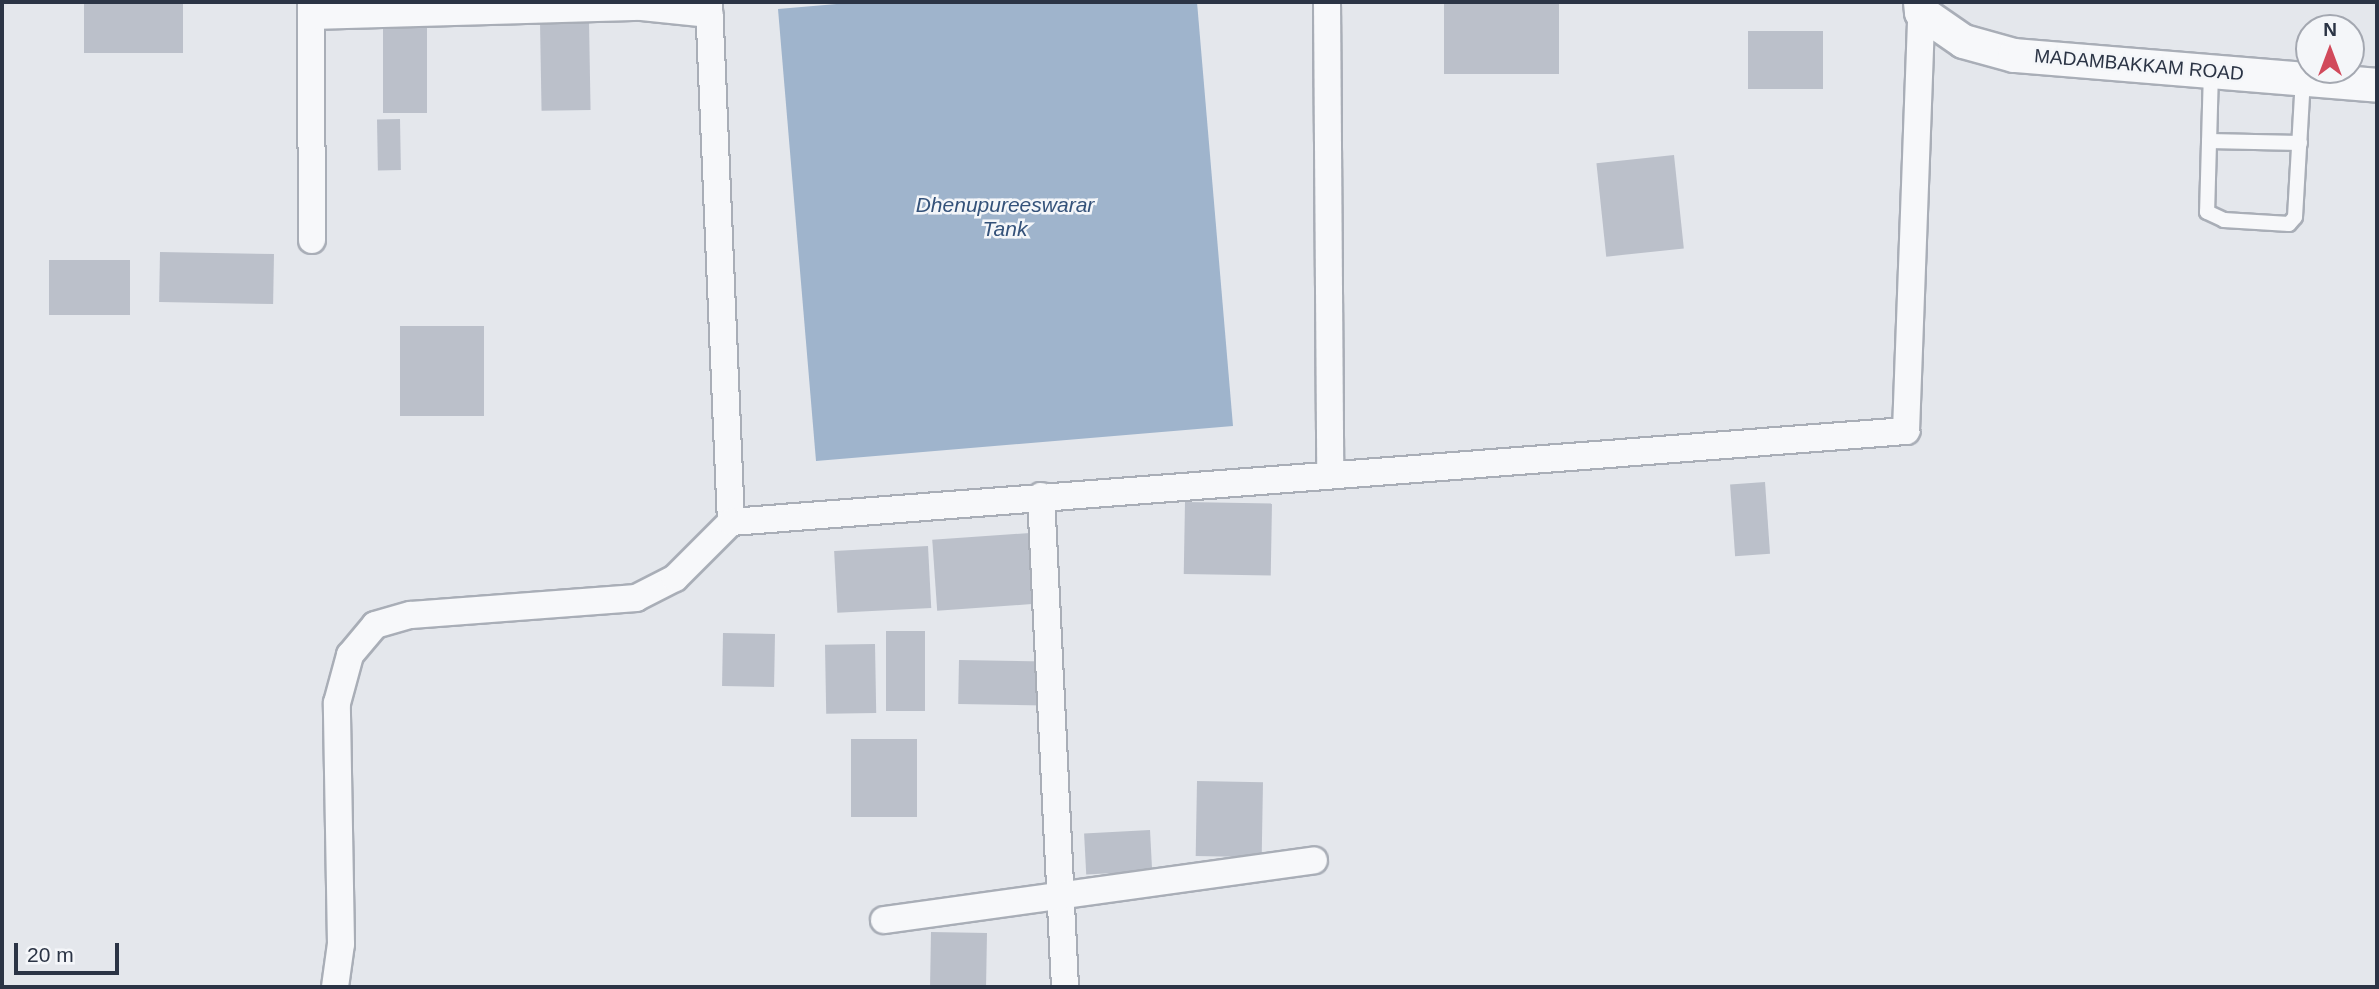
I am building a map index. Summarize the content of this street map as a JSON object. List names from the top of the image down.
{
  "streets": {
    "street": ["MADAMBAKKAM ROAD"]
  },
  "water": ["Dhenupureeswarar Tank"],
  "scale_bar": "20 m",
  "north": "top"
}
